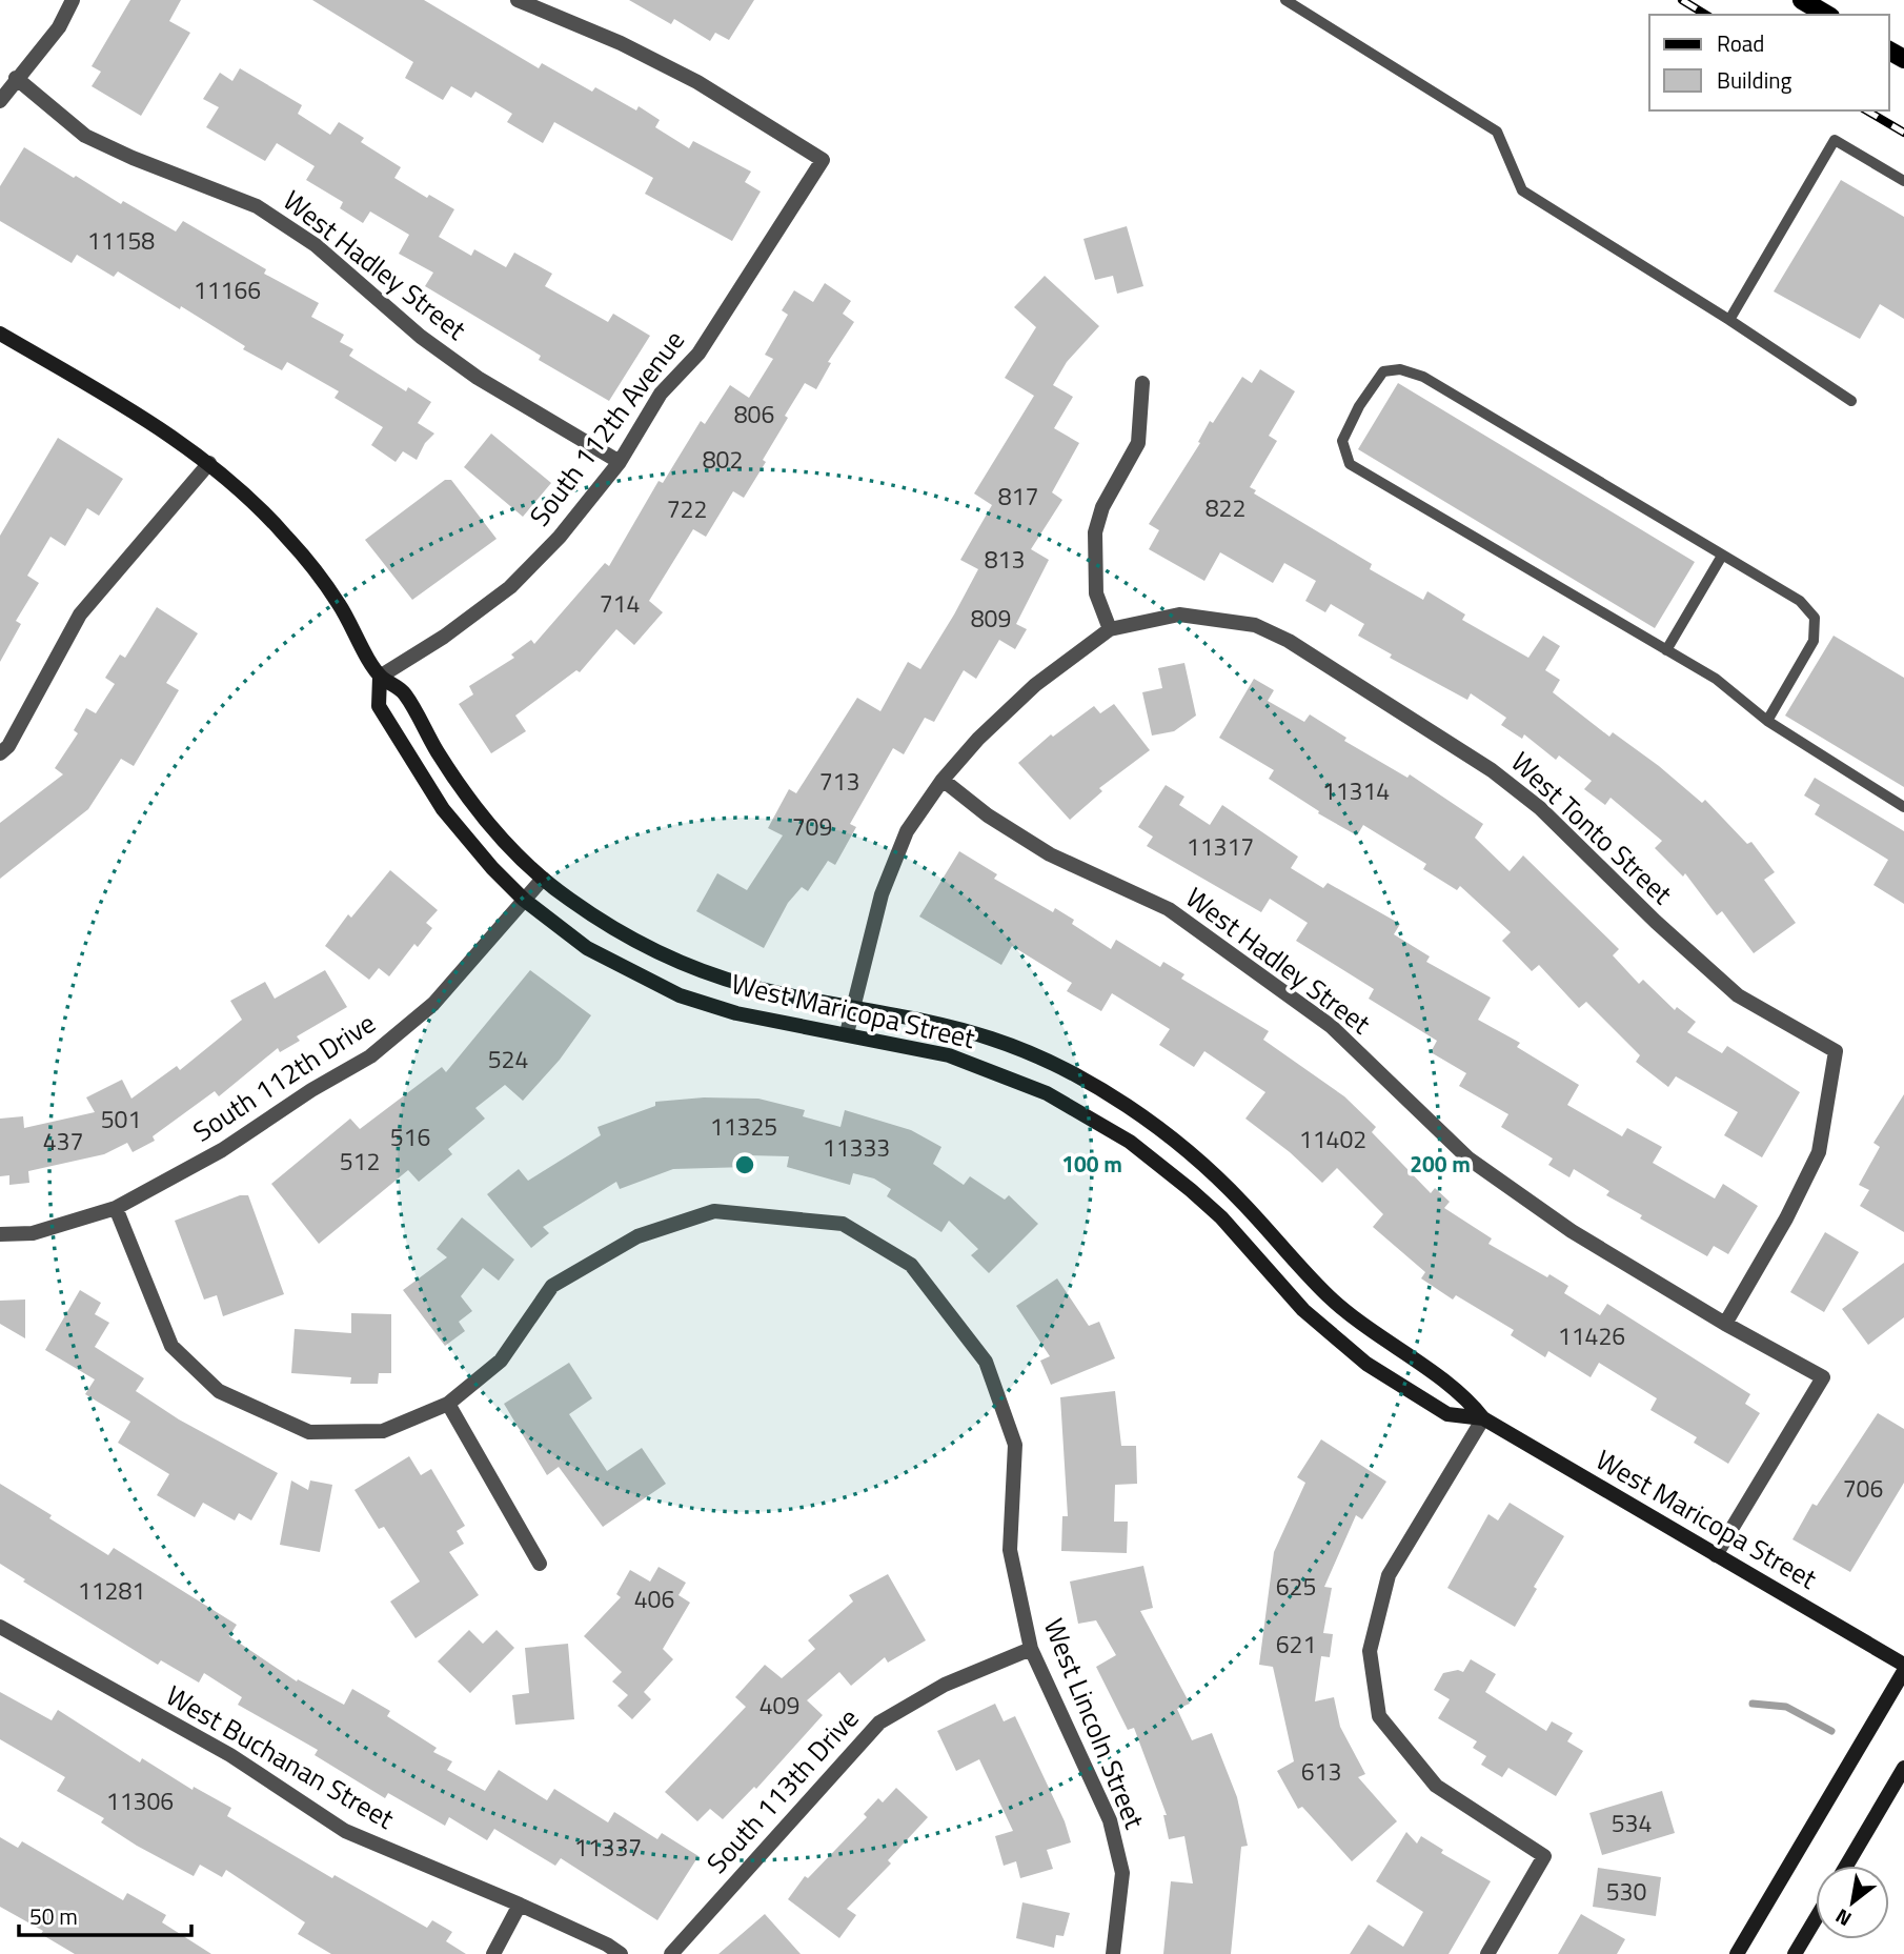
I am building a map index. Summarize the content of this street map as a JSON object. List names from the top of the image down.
{
  "streets": {
    "street": [
      "West Hadley Street",
      "South 112th Avenue",
      "West Tonto Street",
      "West Maricopa Street",
      "South 112th Drive",
      "West Lincoln Street",
      "West Buchanan Street",
      "South 113th Drive"
    ]
  },
  "crossings": [
    ["West Hadley Street", "South 112th Avenue"],
    ["West Hadley Street", "West Tonto Street"],
    ["West Hadley Street", "West Maricopa Street"],
    ["South 112th Avenue", "West Maricopa Street"],
    ["West Maricopa Street", "South 112th Drive"],
    ["South 112th Drive", "West Lincoln Street"],
    ["West Lincoln Street", "South 113th Drive"]
  ],
  "house_numbers": [
    "11158",
    "11166",
    "806",
    "802",
    "817",
    "822",
    "722",
    "813",
    "714",
    "809",
    "713",
    "11314",
    "709",
    "11317",
    "524",
    "501",
    "11325",
    "516",
    "11402",
    "437",
    "11333",
    "512",
    "11426",
    "706",
    "625",
    "11281",
    "406",
    "621",
    "409",
    "613",
    "11306",
    "534",
    "11337",
    "530"
  ],
  "legend": ["Road", "Building"],
  "scale_bar": "50 m",
  "north": "bottom left",
  "rings": ["100 m", "200 m"]
}
